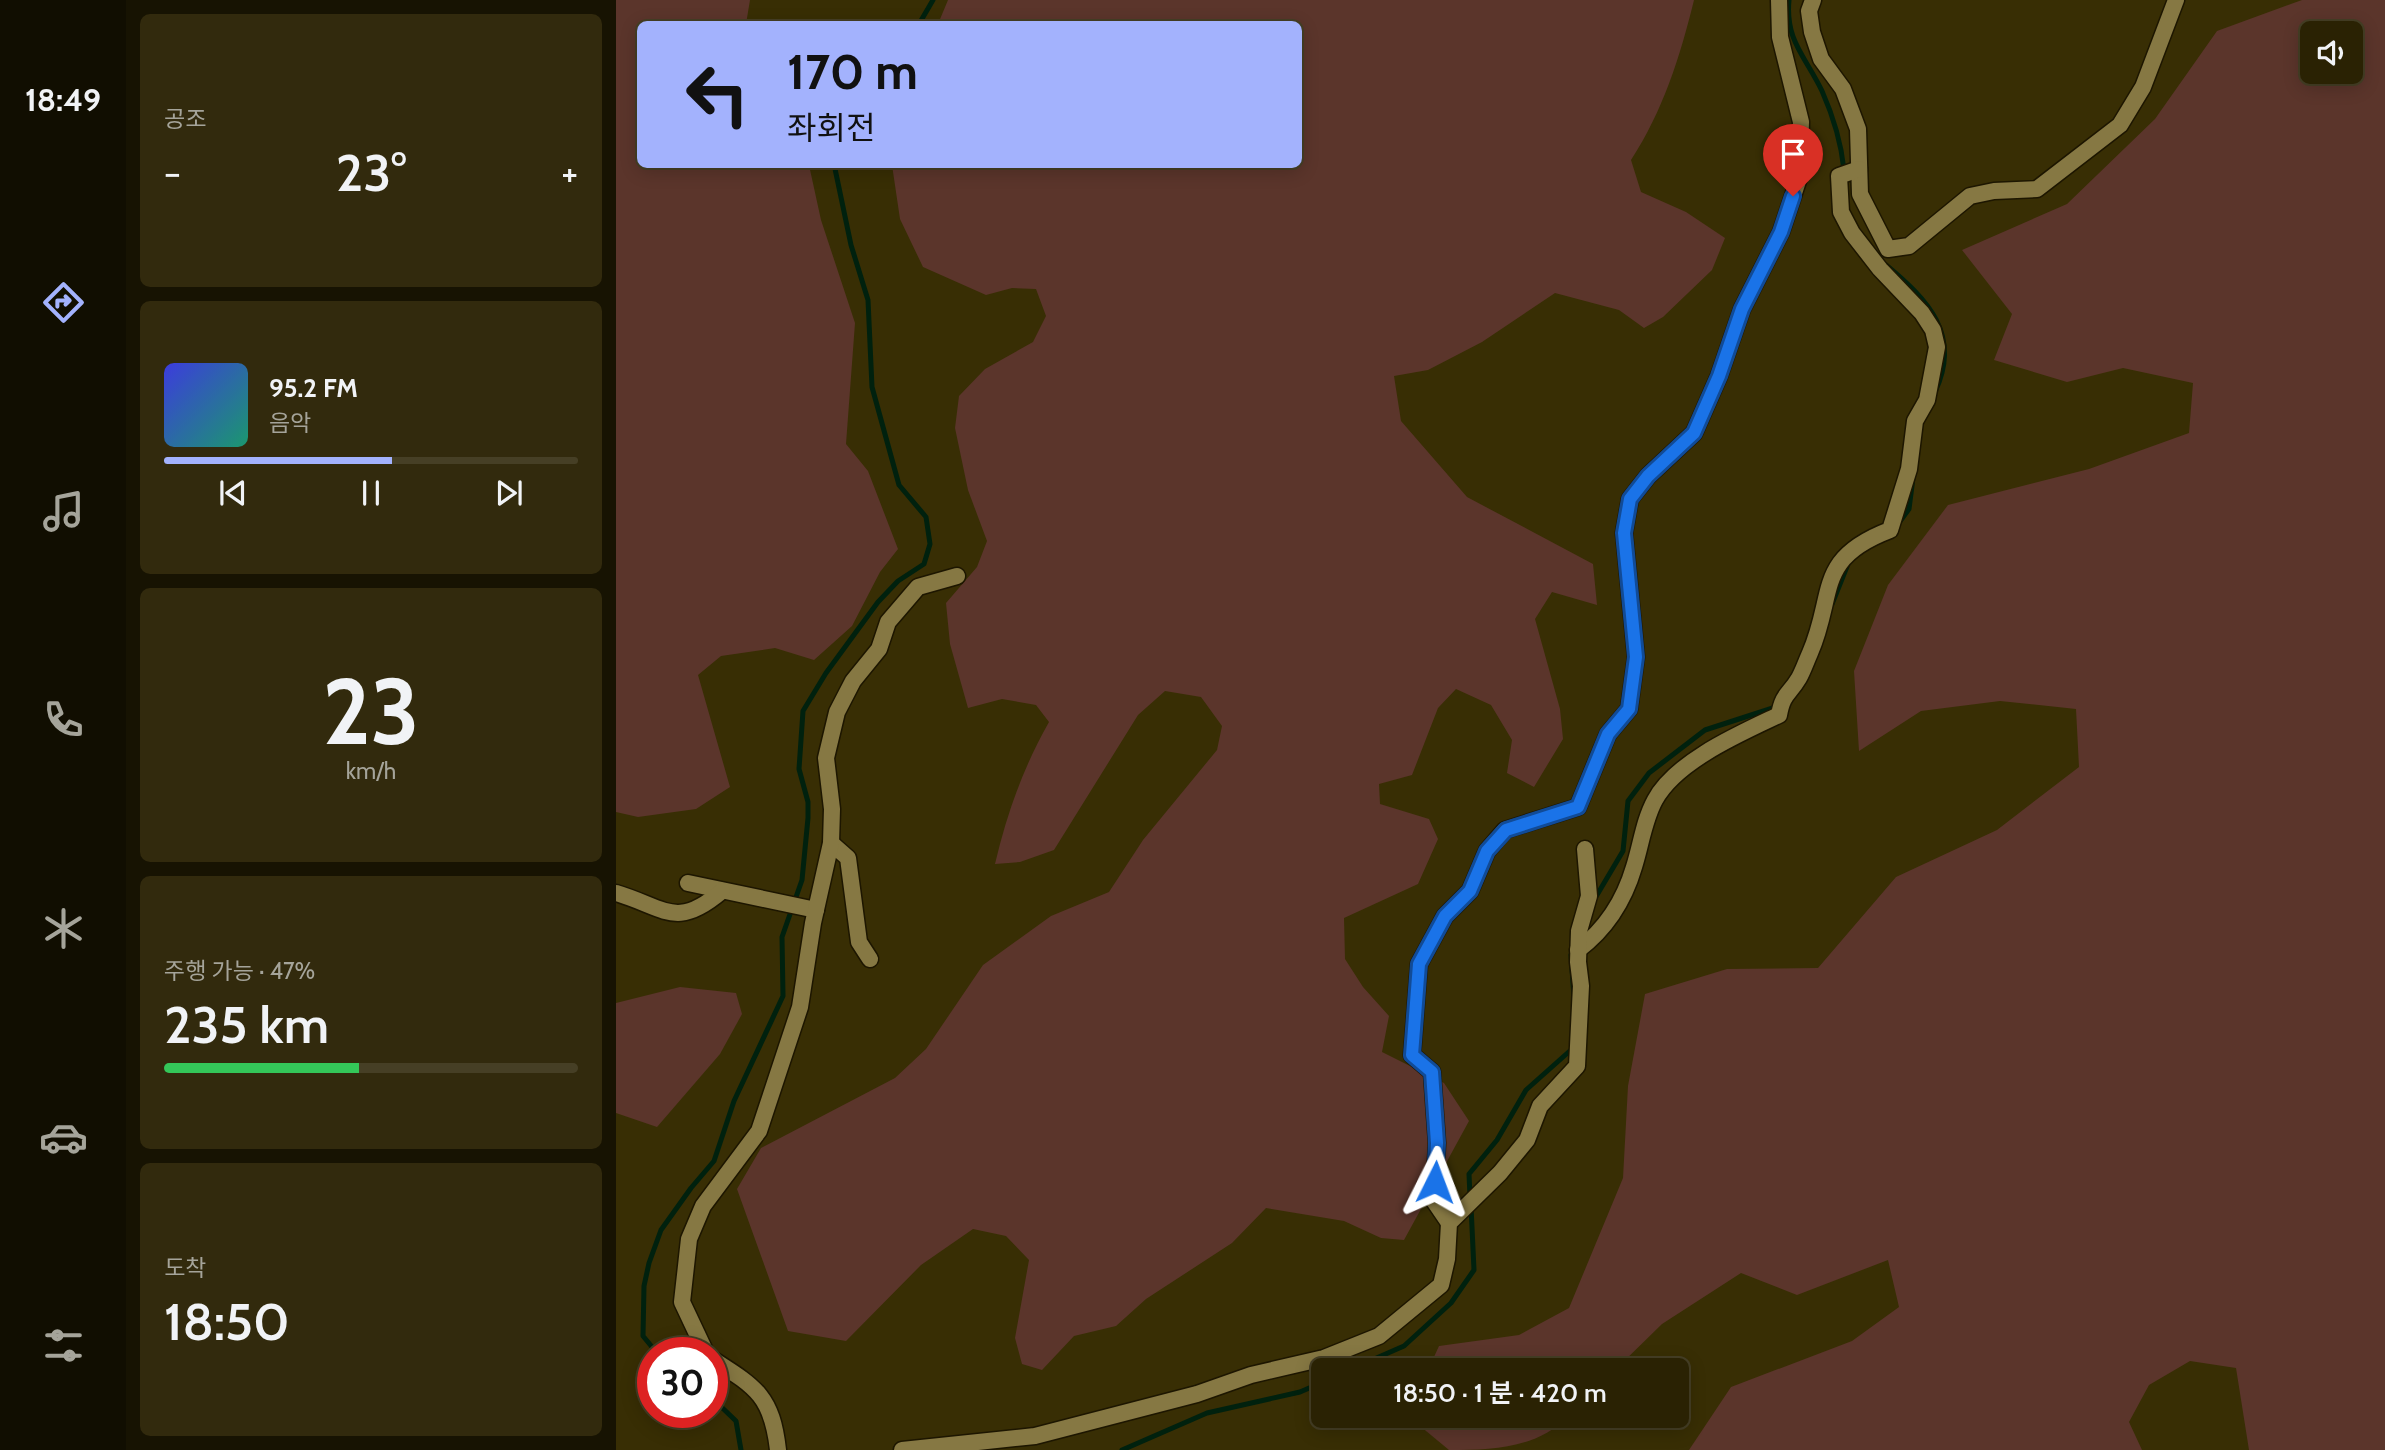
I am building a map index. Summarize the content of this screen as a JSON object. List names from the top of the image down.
{
  "page": {
    "tabs": "18:49",
    "tile": [
      "공조",
      ["23", "km/h"],
      ["주행 가능 · 47%", "235 km"],
      ["도착", "18:50"]
    ],
    "turn": ["170 m", "좌회전"],
    "heat": ["−", "23°", "+"],
    "song": ["95.2 FM", "음악"],
    "limit": "30",
    "trip": "18:50 · 1 분 · 420 m"
  }
}
